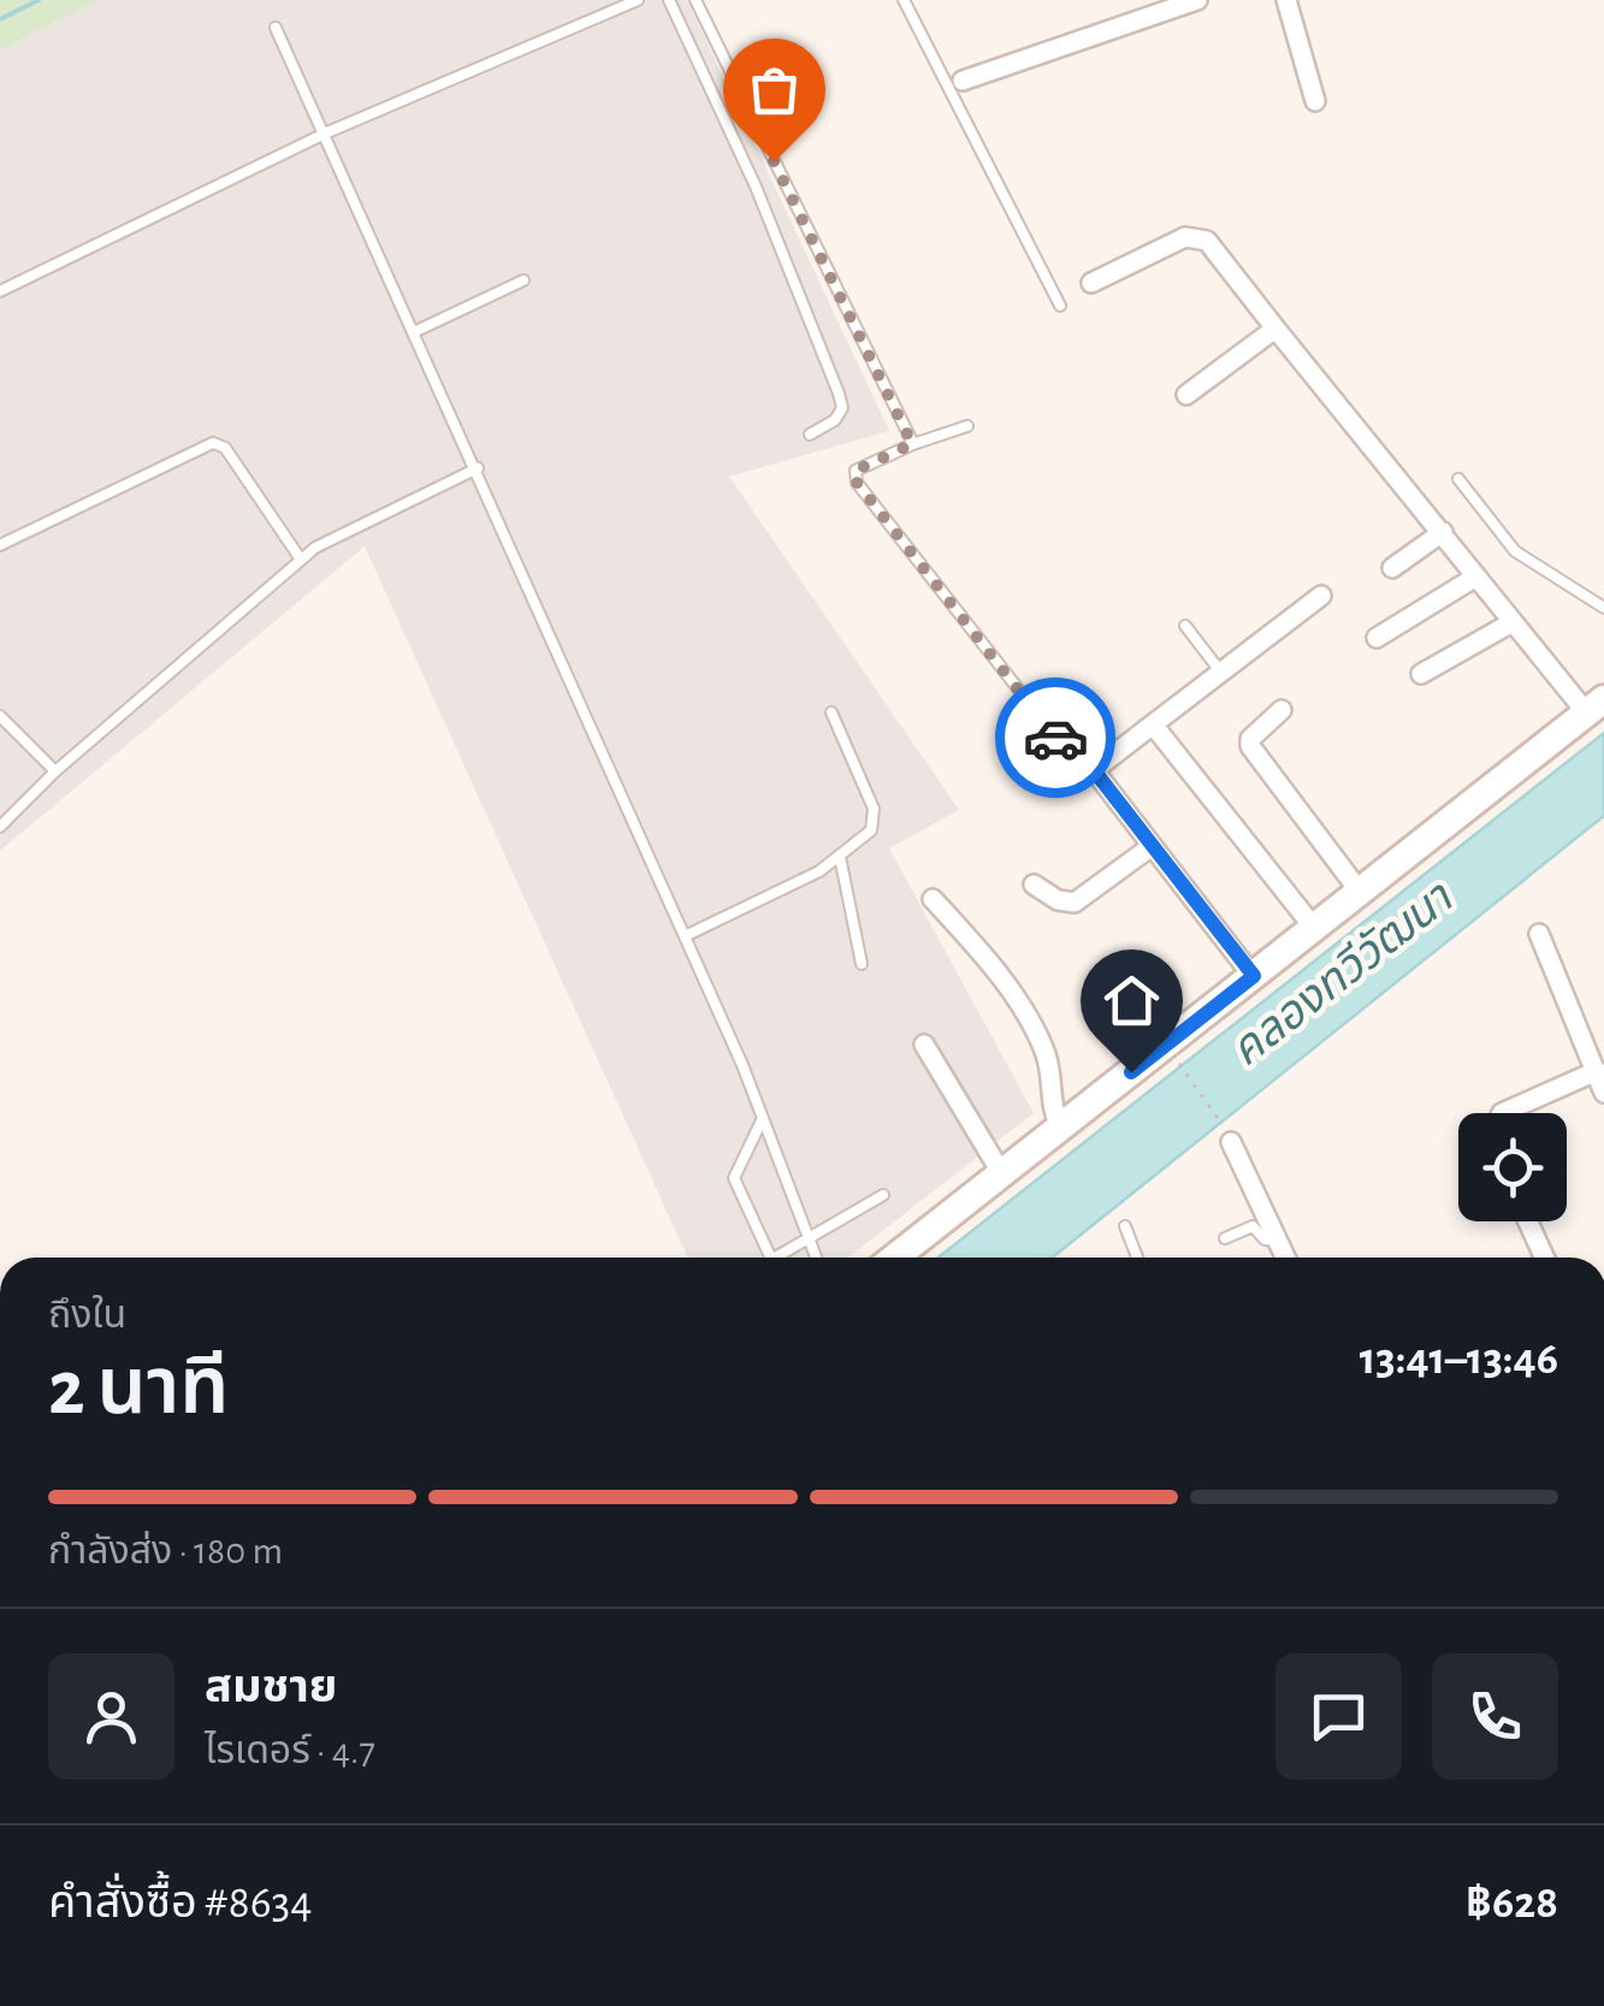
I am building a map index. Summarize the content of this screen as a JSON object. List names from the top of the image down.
{
  "water": ["คลองทวีวัฒนา"],
  "page": {
    "heading": ["2 นาที", "ถึงใน", "13:41–13:46"],
    "panel": [
      "สมชาย",
      "ไรเดอร์ · 4.7",
      "คำสั่งซื้อ #8634",
      "฿628"
    ],
    "bar": "กำลังส่ง · 180 m"
  }
}
